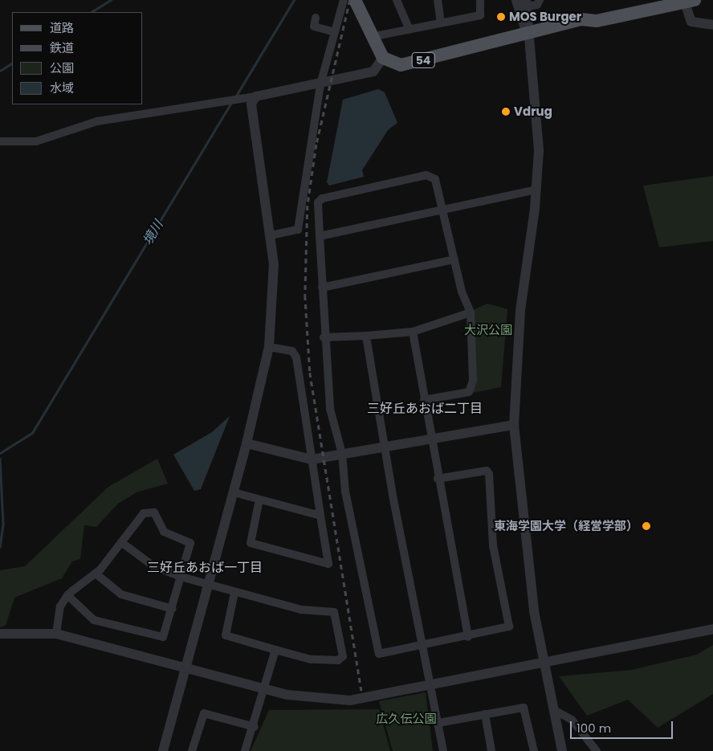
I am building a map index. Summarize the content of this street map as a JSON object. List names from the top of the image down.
{
  "streets": {
    "main road": ["54"]
  },
  "districts": ["三好丘あおば二丁目", "三好丘あおば一丁目"],
  "water": ["境川"],
  "parks": ["大沢公園", "広久伝公園"],
  "places": ["MOS Burger", "Vdrug", "東海学園大学（経営学部）"],
  "legend": [
    "道路",
    "鉄道",
    "公園",
    "水域"
  ],
  "scale_bar": "100 m"
}
